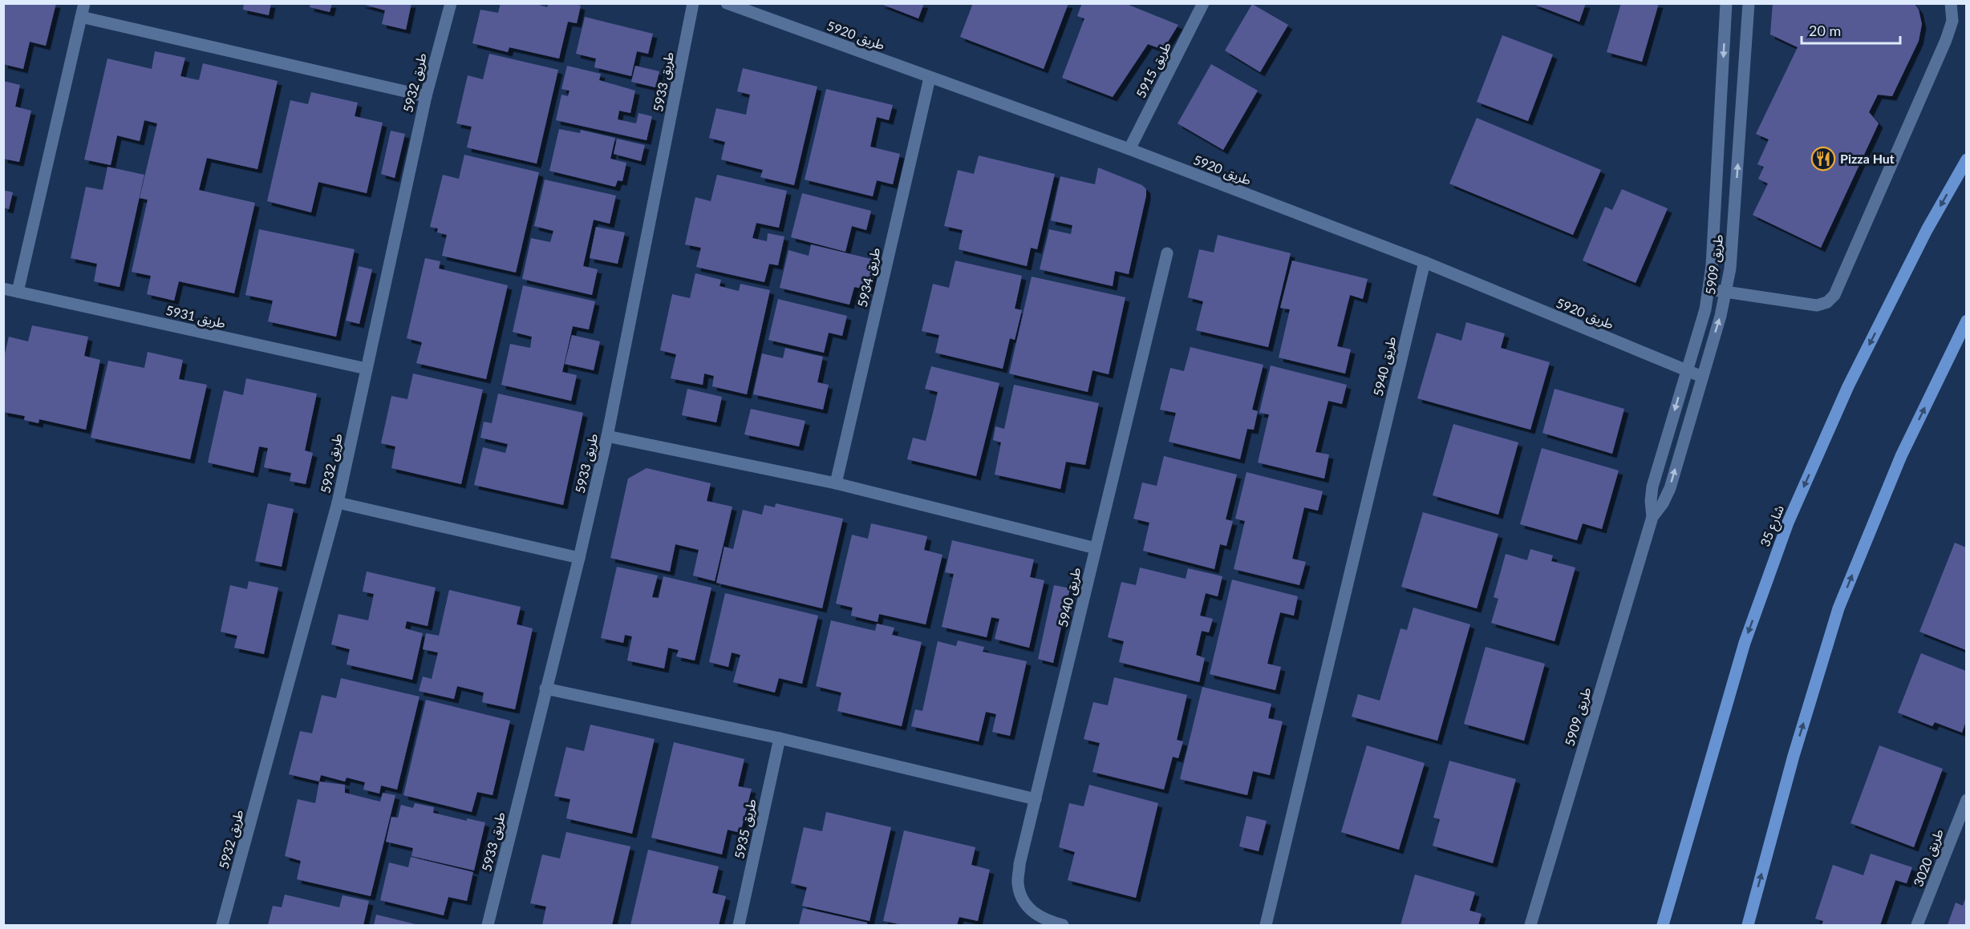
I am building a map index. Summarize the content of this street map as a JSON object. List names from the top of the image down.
{
  "streets": {
    "main road": ["شارع 35"],
    "street": [
      "طريق 5920",
      "طريق 5915",
      "طريق 5933",
      "طريق 5932",
      "طريق 5909",
      "طريق 5934",
      "طريق 5931",
      "طريق 5940",
      "طريق 5935",
      "طريق 3020"
    ]
  },
  "crossings": [
    ["طريق 5920", "طريق 5915"],
    ["طريق 5920", "طريق 5909"],
    ["طريق 5920", "طريق 5934"],
    ["طريق 5920", "طريق 5940"],
    ["طريق 5932", "طريق 5931"]
  ],
  "places": {
    "restaurant": ["Pizza Hut"]
  },
  "scale_bar": "20 m"
}
